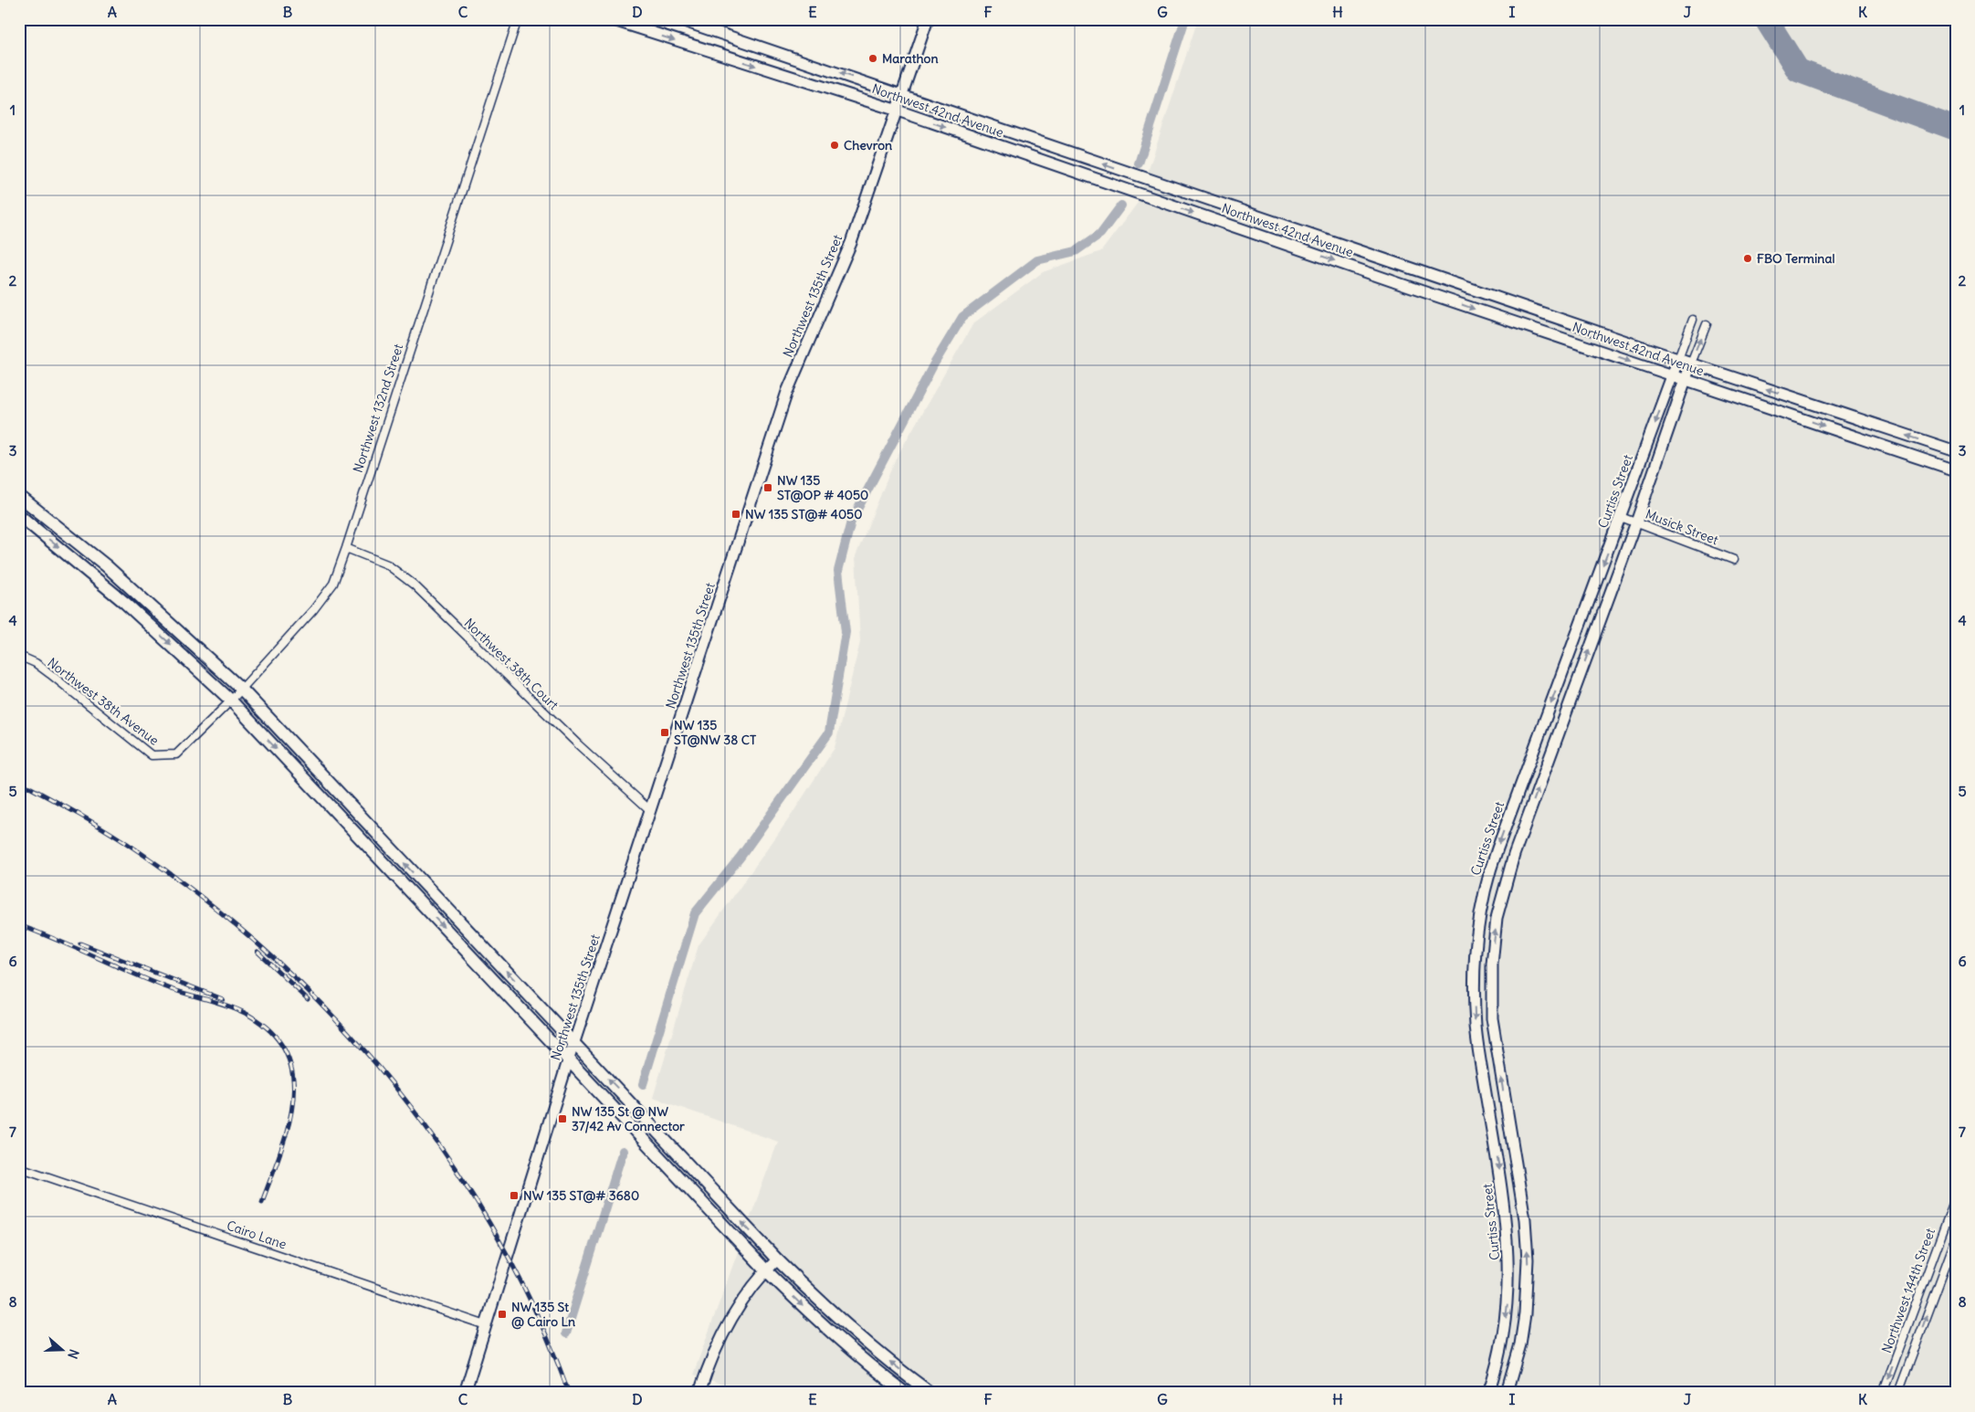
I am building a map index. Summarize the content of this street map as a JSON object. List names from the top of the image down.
{
  "streets": {
    "street": [
      "Northwest 42nd Avenue",
      "Northwest 135th Street",
      "Northwest 132nd Street",
      "Curtiss Street",
      "Musick Street",
      "Northwest 38th Court",
      "Northwest 38th Avenue",
      "Cairo Lane",
      "Northwest 144th Street"
    ]
  },
  "crossings": [
    ["Northwest 42nd Avenue", "Northwest 135th Street"],
    ["Northwest 42nd Avenue", "Curtiss Street"],
    ["Northwest 135th Street", "Northwest 38th Court"],
    ["Northwest 135th Street", "Cairo Lane"],
    ["Northwest 132nd Street", "Northwest 38th Court"],
    ["Northwest 132nd Street", "Northwest 38th Avenue"],
    ["Curtiss Street", "Musick Street"]
  ],
  "places": {
    "other": ["Marathon", "Chevron", "FBO Terminal"],
    "transit": [
      "NW 135 ST@OP # 4050",
      "NW 135 ST@# 4050",
      "NW 135 ST@NW 38 CT",
      "NW 135 St @ NW 37/42 Av Connector",
      "NW 135 ST@# 3680",
      "NW 135 St @ Cairo Ln"
    ]
  },
  "north": "right",
  "grid": {
    "columns": [
      "A",
      "B",
      "C",
      "D",
      "E",
      "F",
      "G",
      "H",
      "I",
      "J",
      "K"
    ],
    "rows": [
      "1",
      "2",
      "3",
      "4",
      "5",
      "6",
      "7",
      "8"
    ]
  }
}
